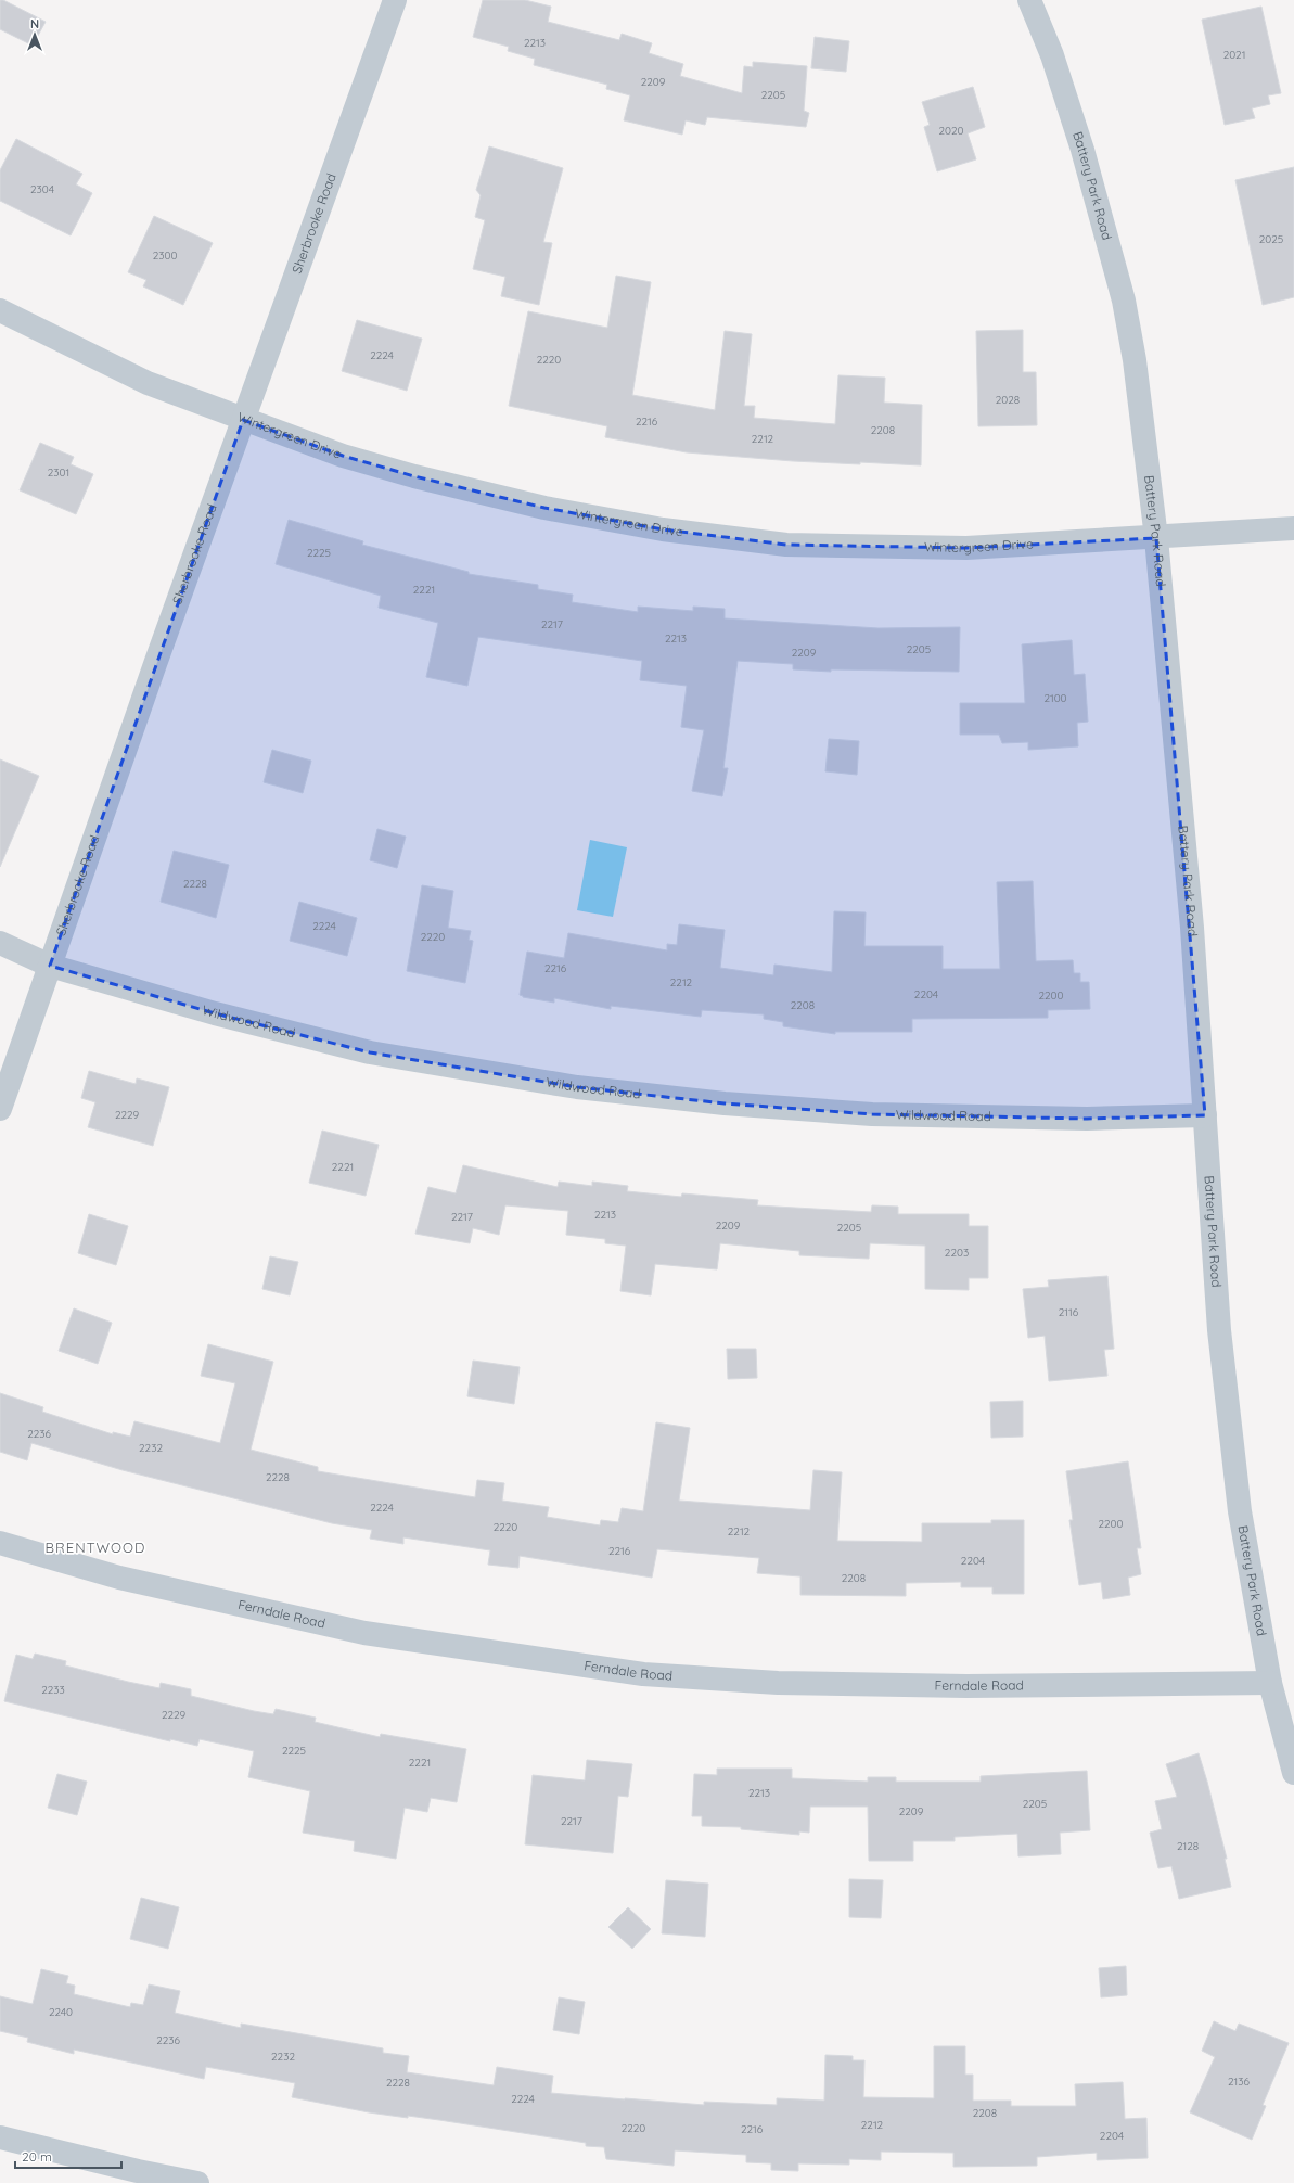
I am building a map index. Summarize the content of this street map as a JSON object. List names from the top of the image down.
{
  "streets": {
    "street": [
      "Battery Park Road",
      "Sherbrooke Road",
      "Wintergreen Drive",
      "Wildwood Road",
      "Ferndale Road"
    ]
  },
  "crossings": [
    ["Battery Park Road", "Wintergreen Drive"],
    ["Battery Park Road", "Wildwood Road"],
    ["Battery Park Road", "Ferndale Road"],
    ["Sherbrooke Road", "Wintergreen Drive"],
    ["Sherbrooke Road", "Wildwood Road"]
  ],
  "districts": ["BRENTWOOD"],
  "house_numbers": [
    "2213",
    "2021",
    "2209",
    "2205",
    "2020",
    "2304",
    "2025",
    "2300",
    "2224",
    "2220",
    "2028",
    "2216",
    "2208",
    "2212",
    "2301",
    "2225",
    "2221",
    "2217",
    "2213",
    "2205",
    "2209",
    "2100",
    "2228",
    "2224",
    "2220",
    "2216",
    "2212",
    "2204",
    "2200",
    "2208",
    "2229",
    "2221",
    "2213",
    "2217",
    "2209",
    "2205",
    "2203",
    "2116",
    "2236",
    "2232",
    "2228",
    "2224",
    "2200",
    "2220",
    "2212",
    "2216",
    "2204",
    "2208",
    "2233",
    "2229",
    "2225",
    "2221",
    "2213",
    "2205",
    "2209",
    "2217",
    "2128",
    "2240",
    "2236",
    "2232",
    "2136",
    "2228",
    "2224",
    "2208",
    "2212",
    "2220",
    "2216",
    "2204"
  ],
  "scale_bar": "20 m",
  "north": "top"
}
